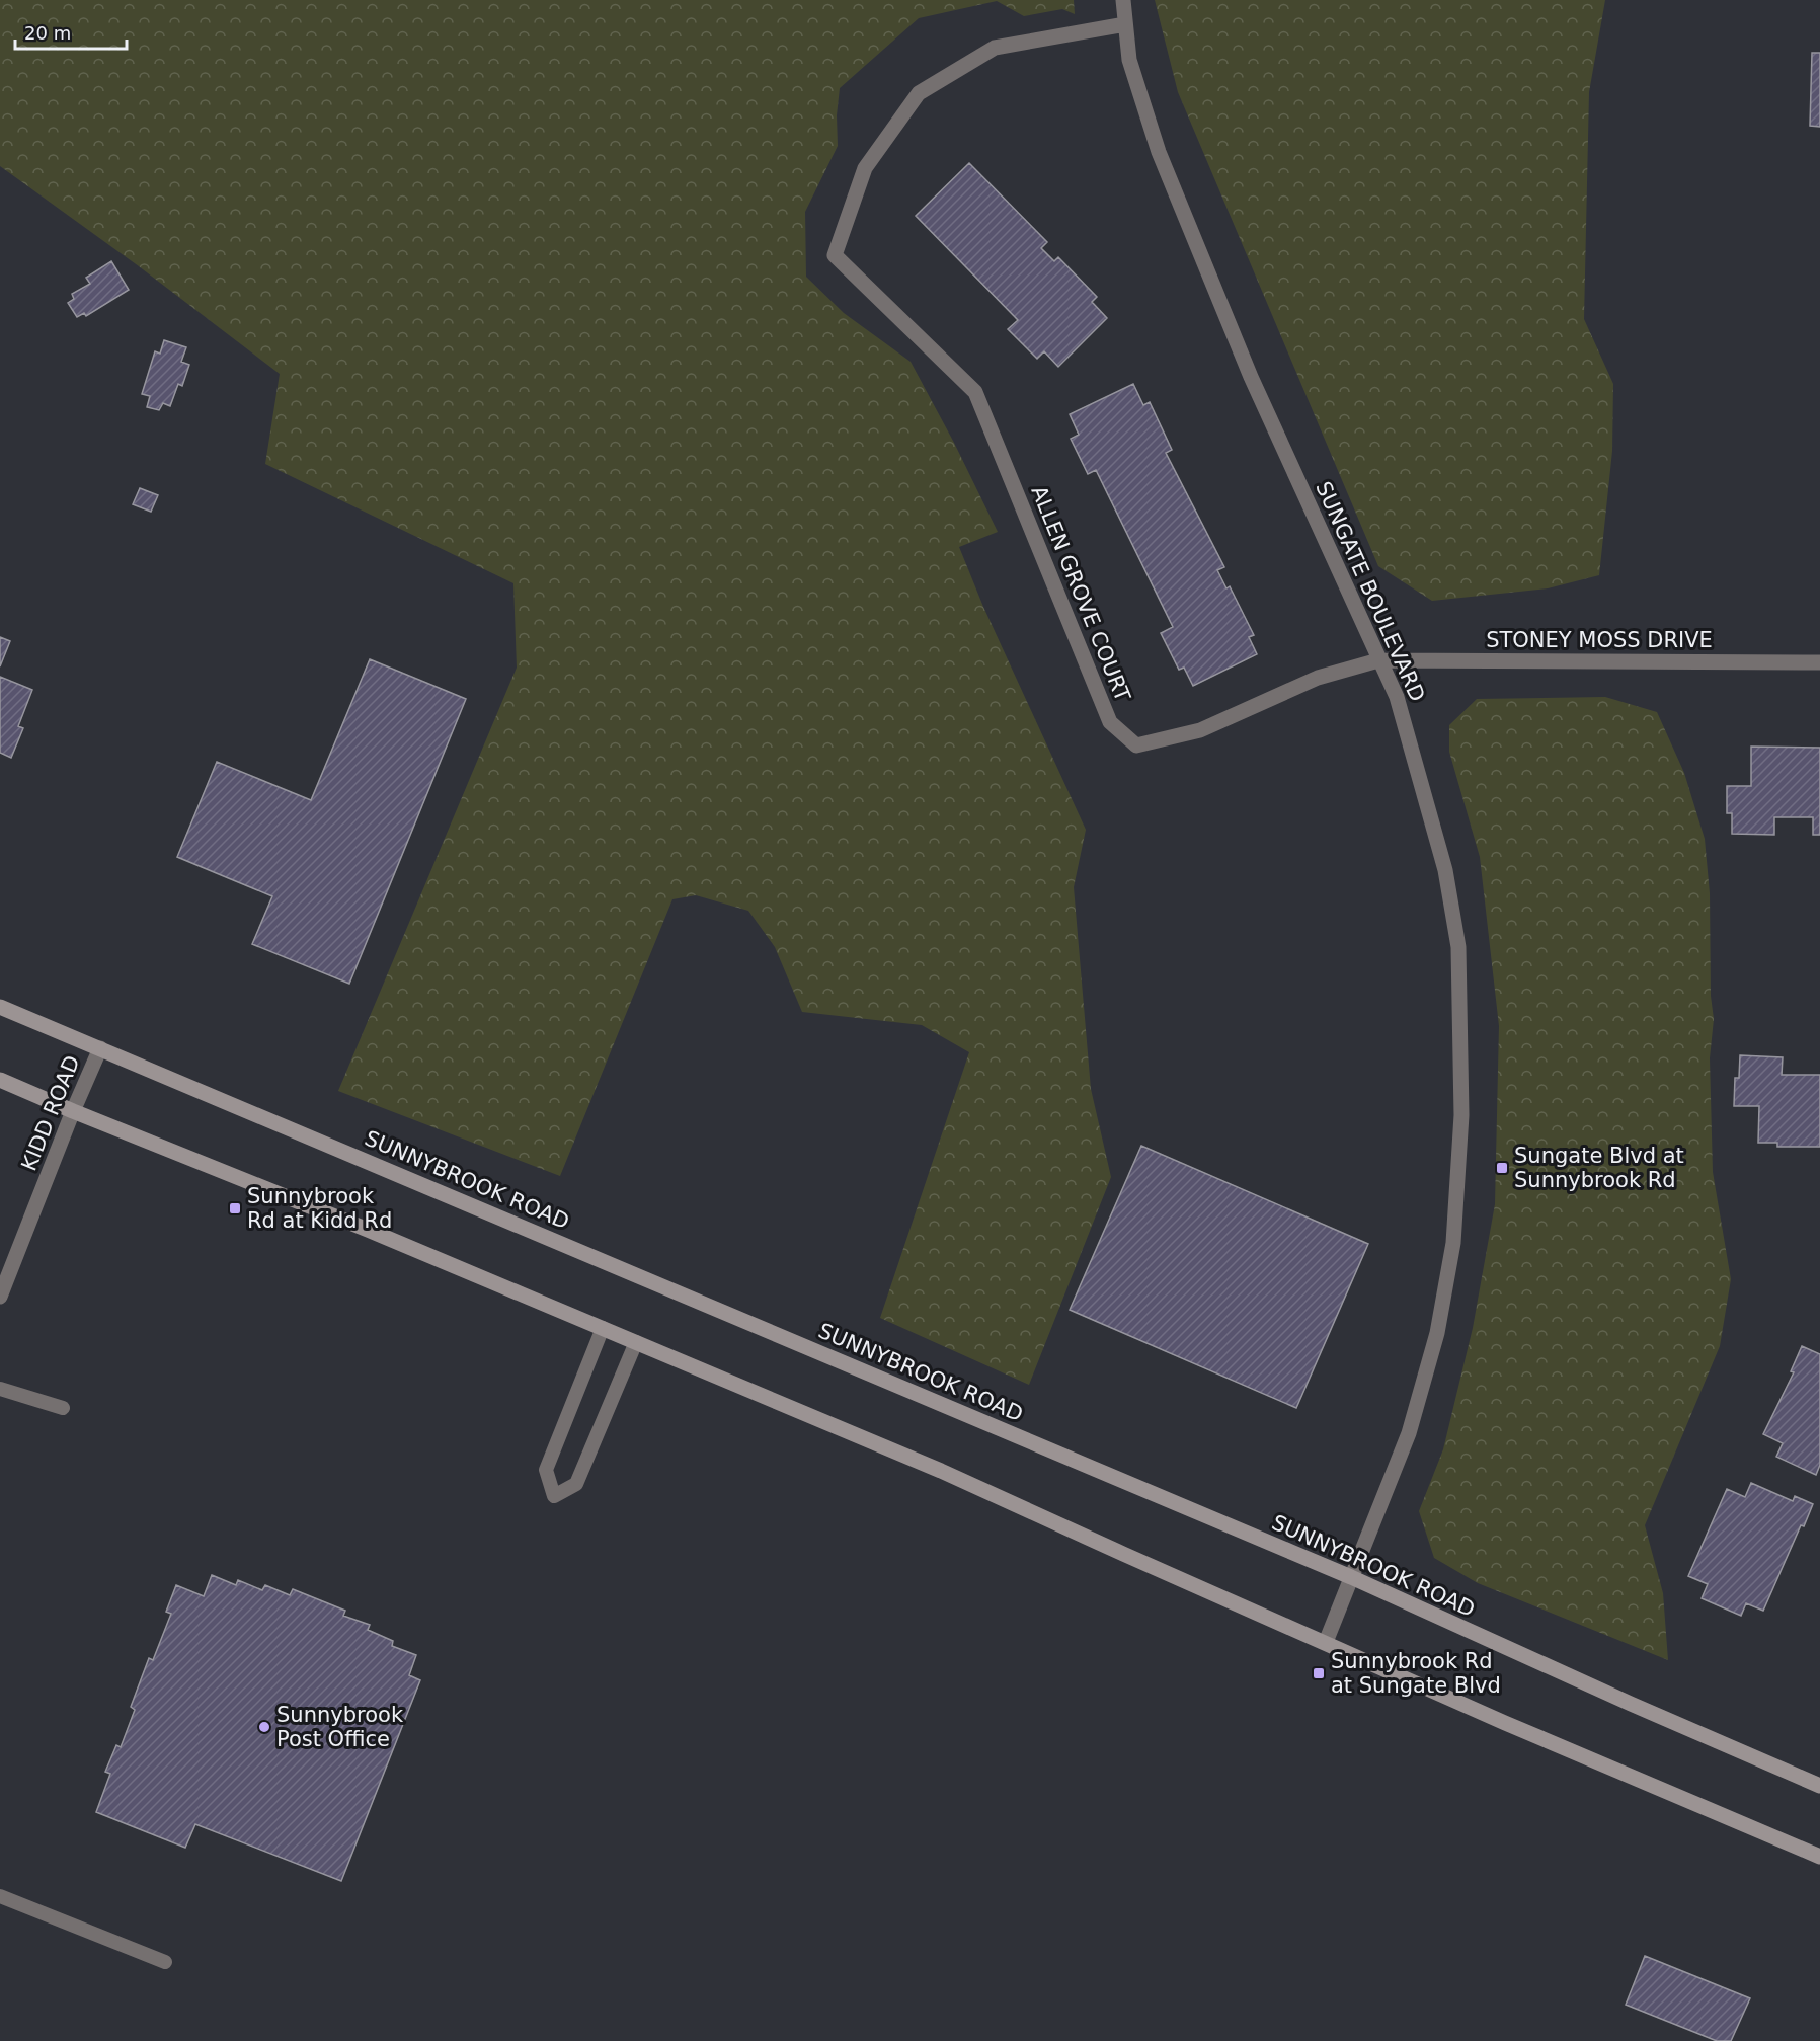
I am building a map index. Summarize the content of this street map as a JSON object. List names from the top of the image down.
{
  "streets": {
    "main road": ["SUNNYBROOK ROAD"],
    "street": [
      "SUNGATE BOULEVARD",
      "ALLEN GROVE COURT",
      "STONEY MOSS DRIVE",
      "KIDD ROAD"
    ]
  },
  "crossings": [
    ["SUNGATE BOULEVARD", "ALLEN GROVE COURT"],
    ["SUNGATE BOULEVARD", "STONEY MOSS DRIVE"],
    ["SUNGATE BOULEVARD", "SUNNYBROOK ROAD"],
    ["ALLEN GROVE COURT", "STONEY MOSS DRIVE"],
    ["KIDD ROAD", "SUNNYBROOK ROAD"]
  ],
  "places": {
    "transit": ["Sungate Blvd at Sunnybrook Rd", "Sunnybrook Rd at Kidd Rd", "Sunnybrook Rd at Sungate Blvd"],
    "other": ["Sunnybrook Post Office"]
  },
  "scale_bar": "20 m"
}
